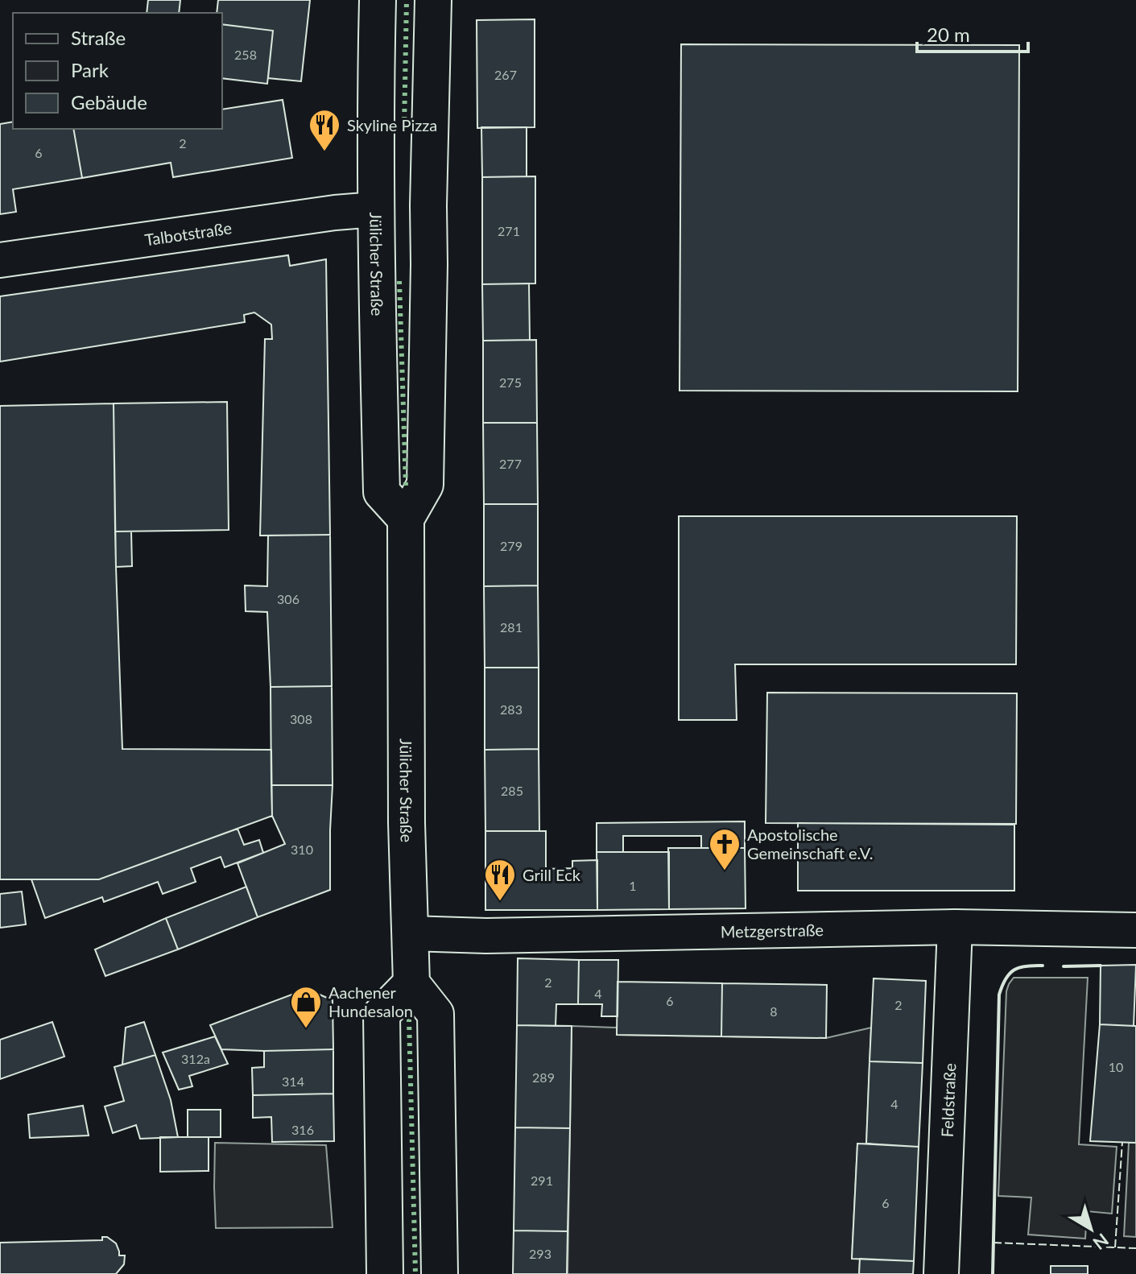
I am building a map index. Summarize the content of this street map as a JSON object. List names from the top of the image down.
{
  "streets": {
    "main road": ["Jülicher Straße"],
    "street": ["Talbotstraße", "Metzgerstraße", "Feldstraße"]
  },
  "crossings": [
    ["Talbotstraße", "Jülicher Straße"],
    ["Jülicher Straße", "Metzgerstraße"],
    ["Metzgerstraße", "Feldstraße"]
  ],
  "places": {
    "restaurant": ["Skyline Pizza", "Grill Eck"],
    "church": ["Apostolische Gemeinschaft e.V."],
    "shop": ["Aachener Hundesalon"]
  },
  "house_numbers": [
    "258",
    "267",
    "2",
    "6",
    "271",
    "275",
    "277",
    "279",
    "306",
    "281",
    "283",
    "308",
    "285",
    "310",
    "1",
    "2",
    "4",
    "6",
    "2",
    "8",
    "312a",
    "10",
    "289",
    "314",
    "4",
    "316",
    "291",
    "6",
    "293"
  ],
  "legend": ["Straße", "Park", "Gebäude"],
  "scale_bar": "20 m",
  "north": "bottom right"
}
